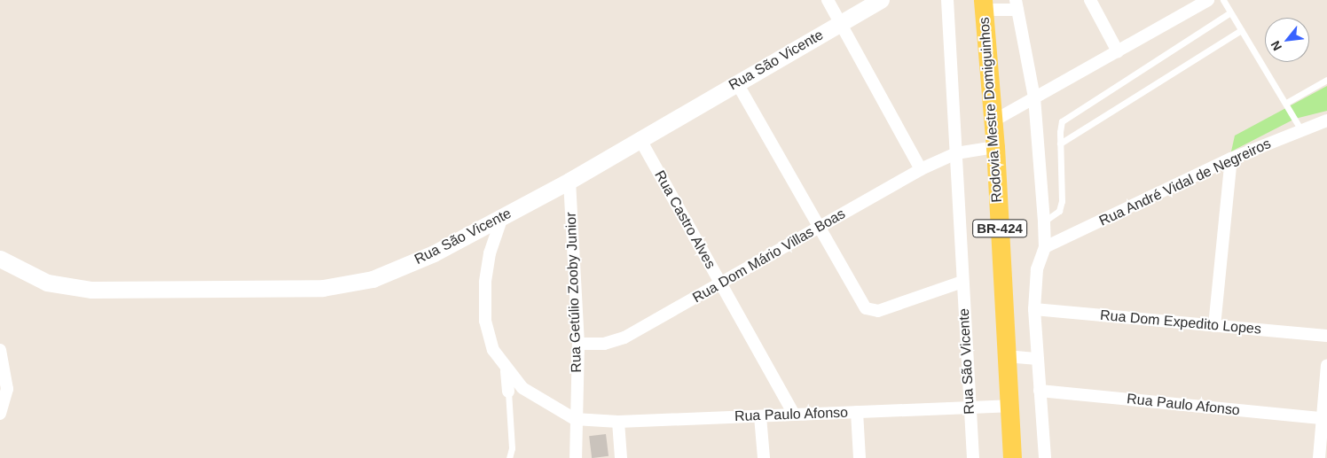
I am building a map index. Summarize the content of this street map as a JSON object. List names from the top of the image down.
{
  "streets": {
    "main road": ["Rodovia Mestre Domiguinhos", "BR-424"],
    "street": [
      "Rua São Vicente",
      "Rua André Vidal de Negreiros",
      "Rua Castro Alves",
      "Rua Dom Mário Villas Boas",
      "Rua Getúlio Zooby Junior",
      "Rua Dom Expedito Lopes",
      "Rua Paulo Afonso"
    ]
  },
  "crossings": [
    ["Rua São Vicente", "Rua Castro Alves"],
    ["Rua São Vicente", "Rua Dom Mário Villas Boas"],
    ["Rua São Vicente", "Rua Getúlio Zooby Junior"],
    ["Rua São Vicente", "Rua Paulo Afonso"],
    ["Rodovia Mestre Domiguinhos", "Rua Dom Mário Villas Boas"],
    ["Rodovia Mestre Domiguinhos", "Rua Paulo Afonso"],
    ["Rua Castro Alves", "Rua Dom Mário Villas Boas"],
    ["Rua Castro Alves", "Rua Paulo Afonso"],
    ["Rua Dom Mário Villas Boas", "Rua Getúlio Zooby Junior"],
    ["Rua Getúlio Zooby Junior", "Rua Paulo Afonso"]
  ],
  "north": "bottom left"
}
